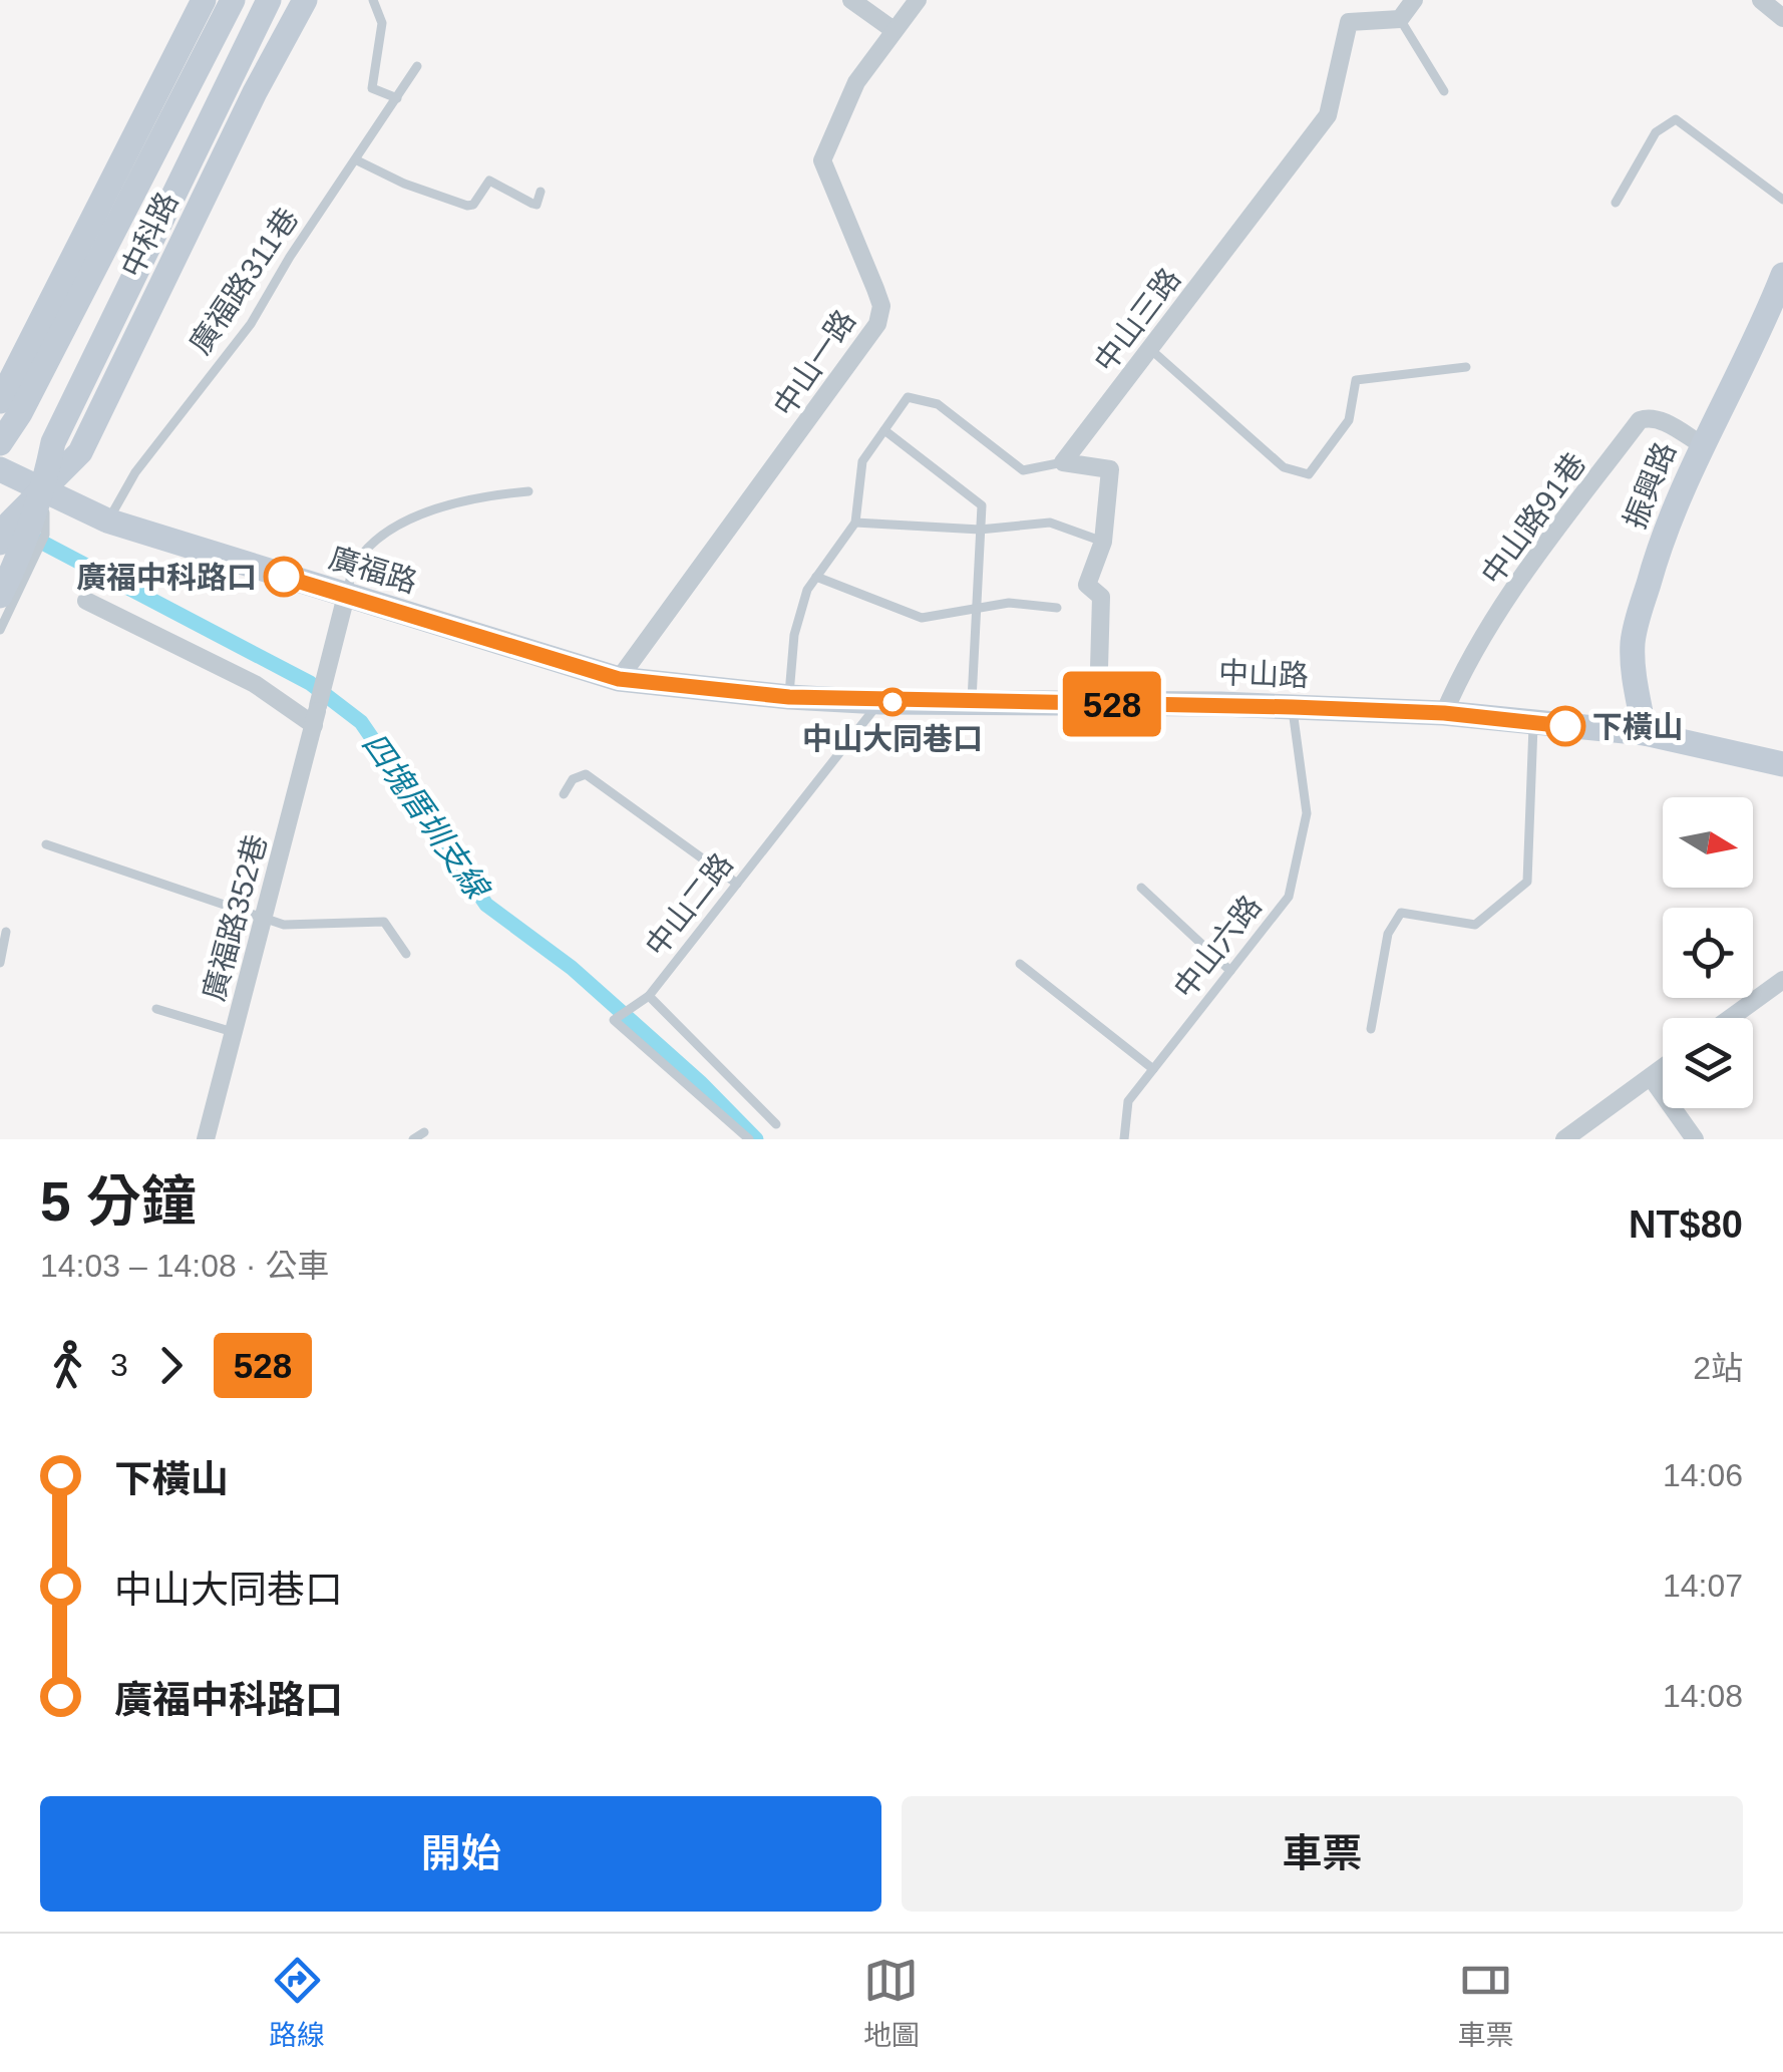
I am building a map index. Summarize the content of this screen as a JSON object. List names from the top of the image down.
{
  "streets": {
    "street": [
      "中科路",
      "中山三路",
      "中山一路",
      "振興路",
      "中山路91巷",
      "廣福路",
      "中山路",
      "廣福路352巷"
    ],
    "lane": ["廣福路311巷", "中山二路", "中山六路"]
  },
  "crossings": [
    ["中科路", "廣福路"],
    ["廣福路311巷", "廣福路"],
    ["中山一路", "廣福路"],
    ["中山一路", "中山路"],
    ["振興路", "中山路91巷"],
    ["振興路", "中山路"],
    ["中山路91巷", "中山路"],
    ["廣福路", "中山路"],
    ["廣福路", "廣福路352巷"],
    ["中山路", "中山二路"],
    ["中山路", "中山六路"]
  ],
  "water": ["四塊厝圳支線"],
  "places": ["廣福中科路口", "中山大同巷口", "下橫山"],
  "lines": ["bus line 528"],
  "north": "right",
  "page": {
    "on_map": "528",
    "heading": ["5 分鐘", "14:03 – 14:08 · 公車", "NT$80"],
    "legs": ["3", "528", "2站"],
    "list": [
      {
        "name": "下橫山",
        "value": "14:06"
      },
      {
        "name": "中山大同巷口",
        "value": "14:07"
      },
      {
        "name": "廣福中科路口",
        "value": "14:08"
      }
    ],
    "buttons": ["開始", "車票"],
    "tabs": ["路線", "地圖", "車票"]
  }
}
